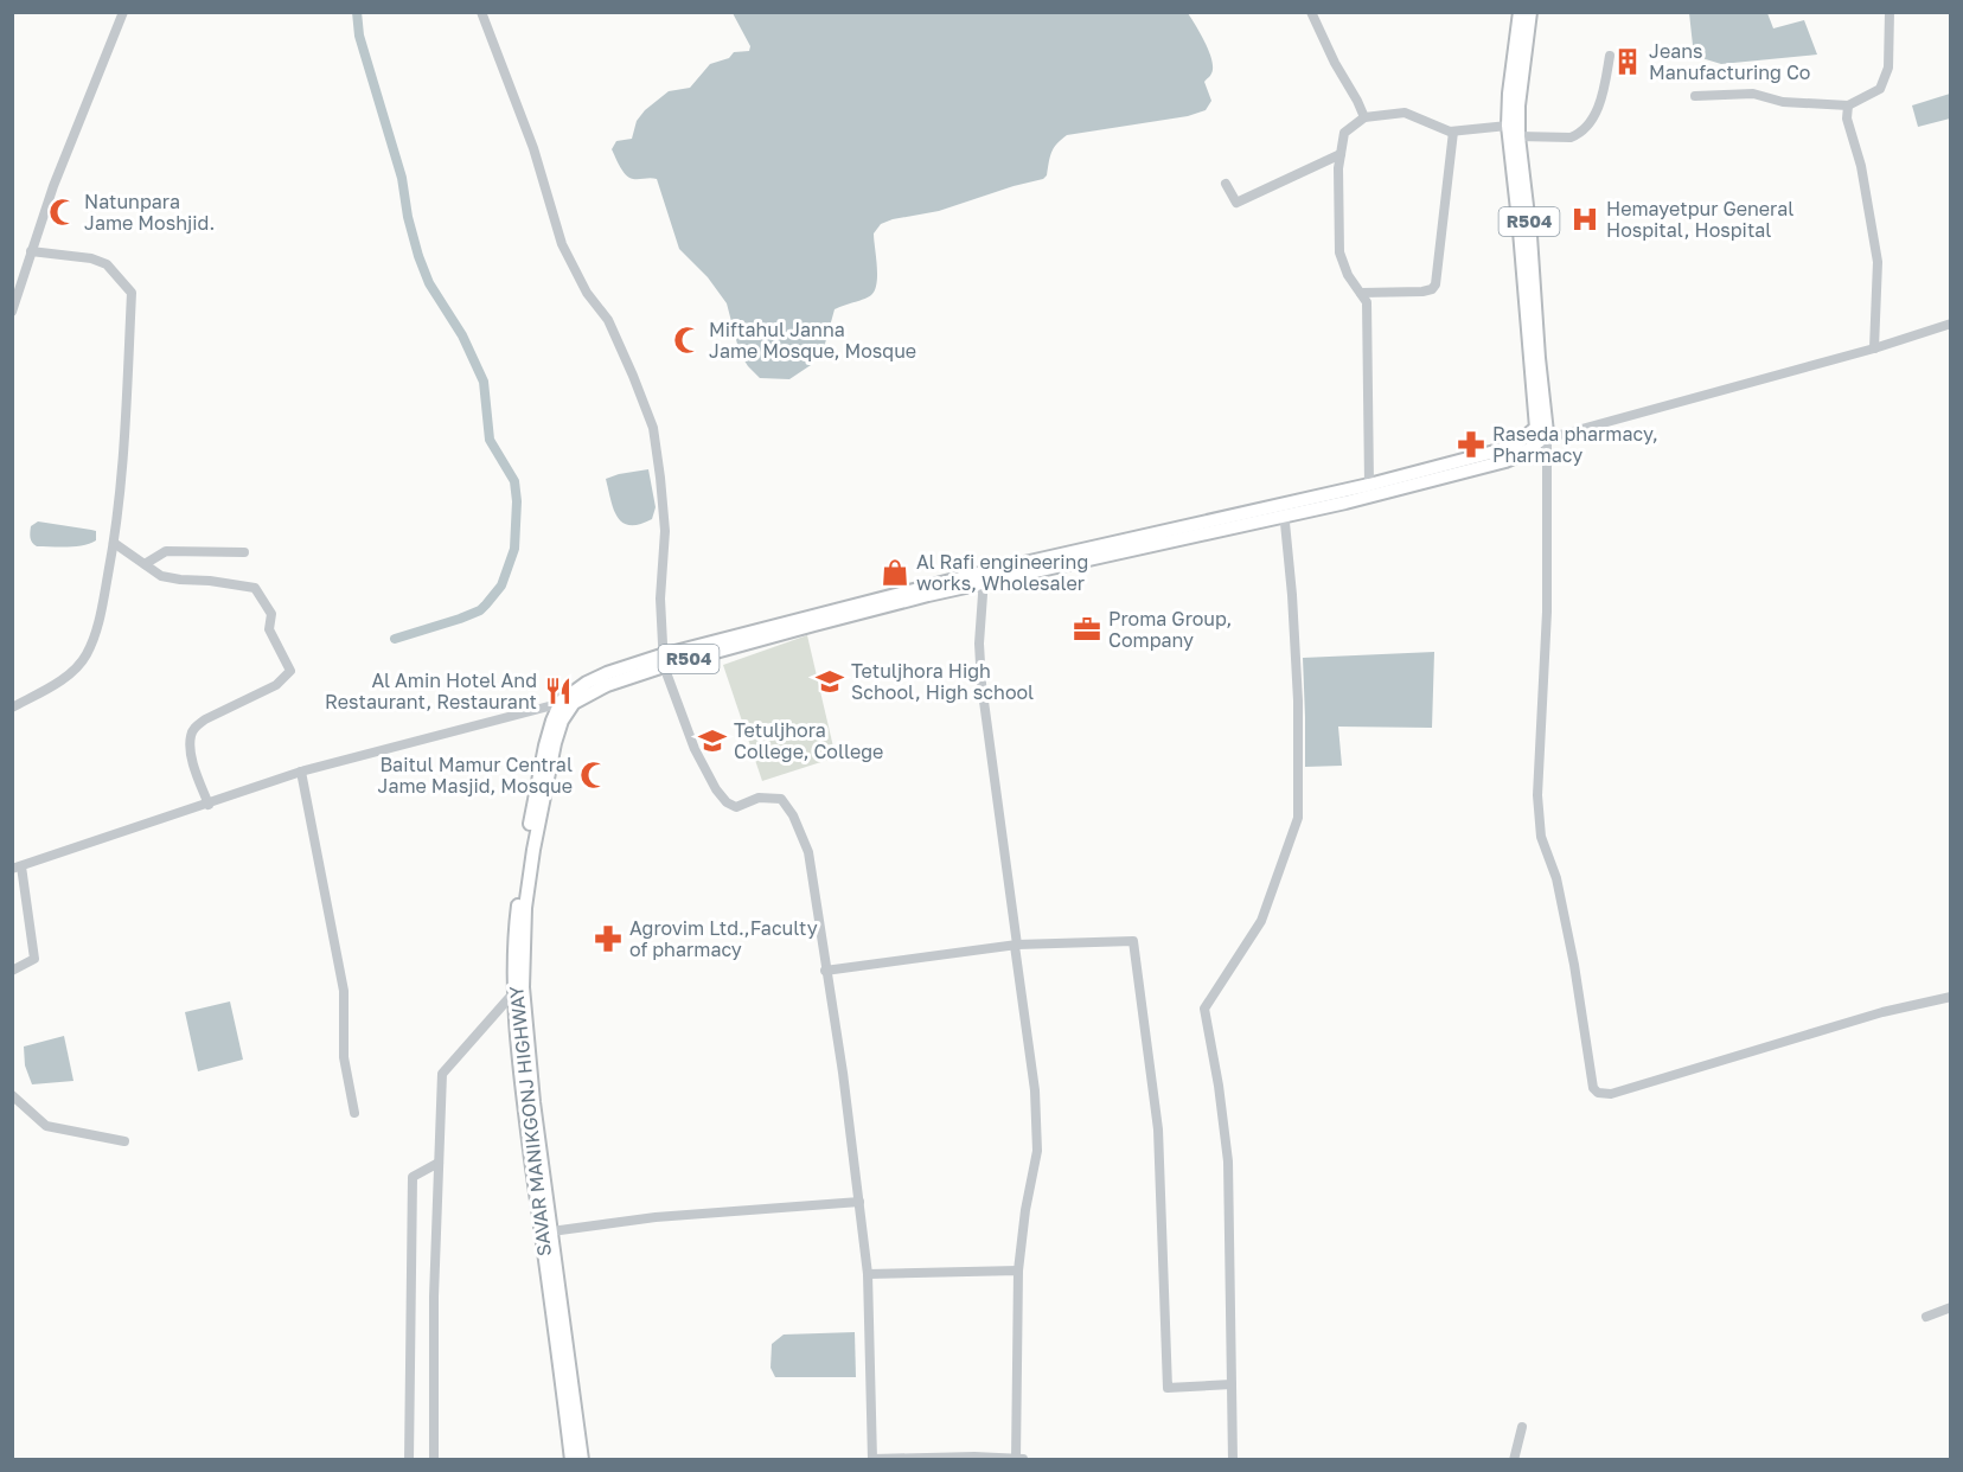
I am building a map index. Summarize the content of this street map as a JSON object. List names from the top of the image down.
{
  "streets": {
    "main road": ["R504", "SAVAR MANIKGONJ HIGHWAY"]
  },
  "crossings": [
    ["R504", "SAVAR MANIKGONJ HIGHWAY"]
  ],
  "places": {
    "building": ["Jeans Manufacturing Co"],
    "mosque": ["Natunpara Jame Moshjid.", "Miftahul Janna Jame Mosque, Mosque", "Baitul Mamur Central Jame Masjid, Mosque"],
    "hospital": ["Hemayetpur General Hospital, Hospital"],
    "pharmacy": ["Raseda pharmacy, Pharmacy", "Agrovim Ltd.,Faculty of pharmacy"],
    "shop": ["Al Rafi engineering works, Wholesaler"],
    "office": ["Proma Group, Company"],
    "school or university": ["Tetuljhora High School, High school", "Tetuljhora College, College"],
    "restaurant": ["Al Amin Hotel And Restaurant, Restaurant"]
  }
}
